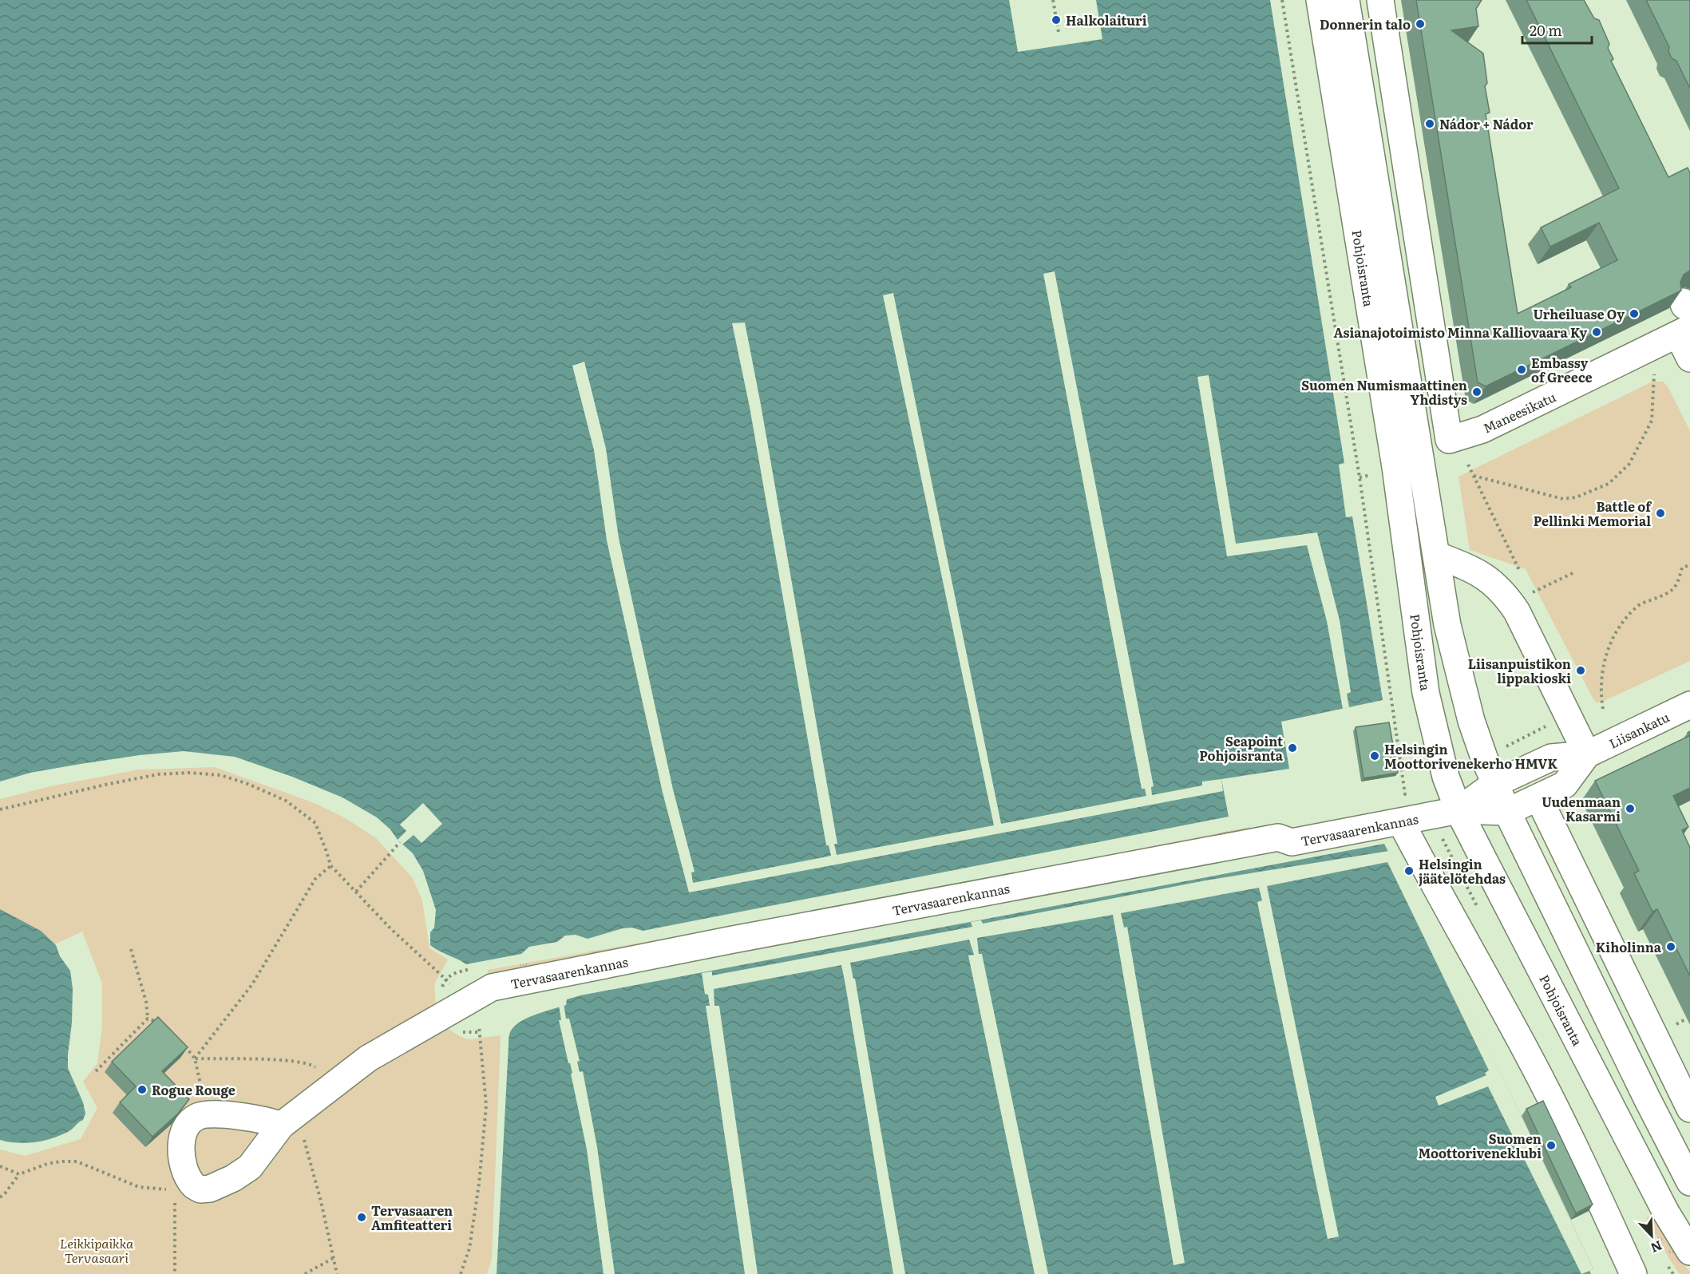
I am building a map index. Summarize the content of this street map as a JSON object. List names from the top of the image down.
{
  "streets": {
    "main road": [
      "Pohjoisranta",
      "Maneesikatu",
      "Liisankatu",
      "Tervasaarenkannas"
    ]
  },
  "crossings": [
    ["Pohjoisranta", "Liisankatu"],
    ["Pohjoisranta", "Tervasaarenkannas"],
    ["Liisankatu", "Tervasaarenkannas"]
  ],
  "parks": ["Leikkipaikka Tervasaari"],
  "places": [
    "Halkolaituri",
    "Donnerin talo",
    "Nádor + Nádor",
    "Urheiluase Oy",
    "Asianajotoimisto Minna Kalliovaara Ky",
    "Embassy of Greece",
    "Suomen Numismaattinen Yhdistys",
    "Battle of Pellinki Memorial",
    "Liisanpuistikon lippakioski",
    "Seapoint Pohjoisranta",
    "Helsingin Moottorivenekerho HMVK",
    "Uudenmaan Kasarmi",
    "Helsingin jäätelötehdas",
    "Kiholinna",
    "Rogue Rouge",
    "Suomen Moottoriveneklubi",
    "Tervasaaren Amfiteatteri"
  ],
  "scale_bar": "20 m",
  "north": "bottom right"
}
